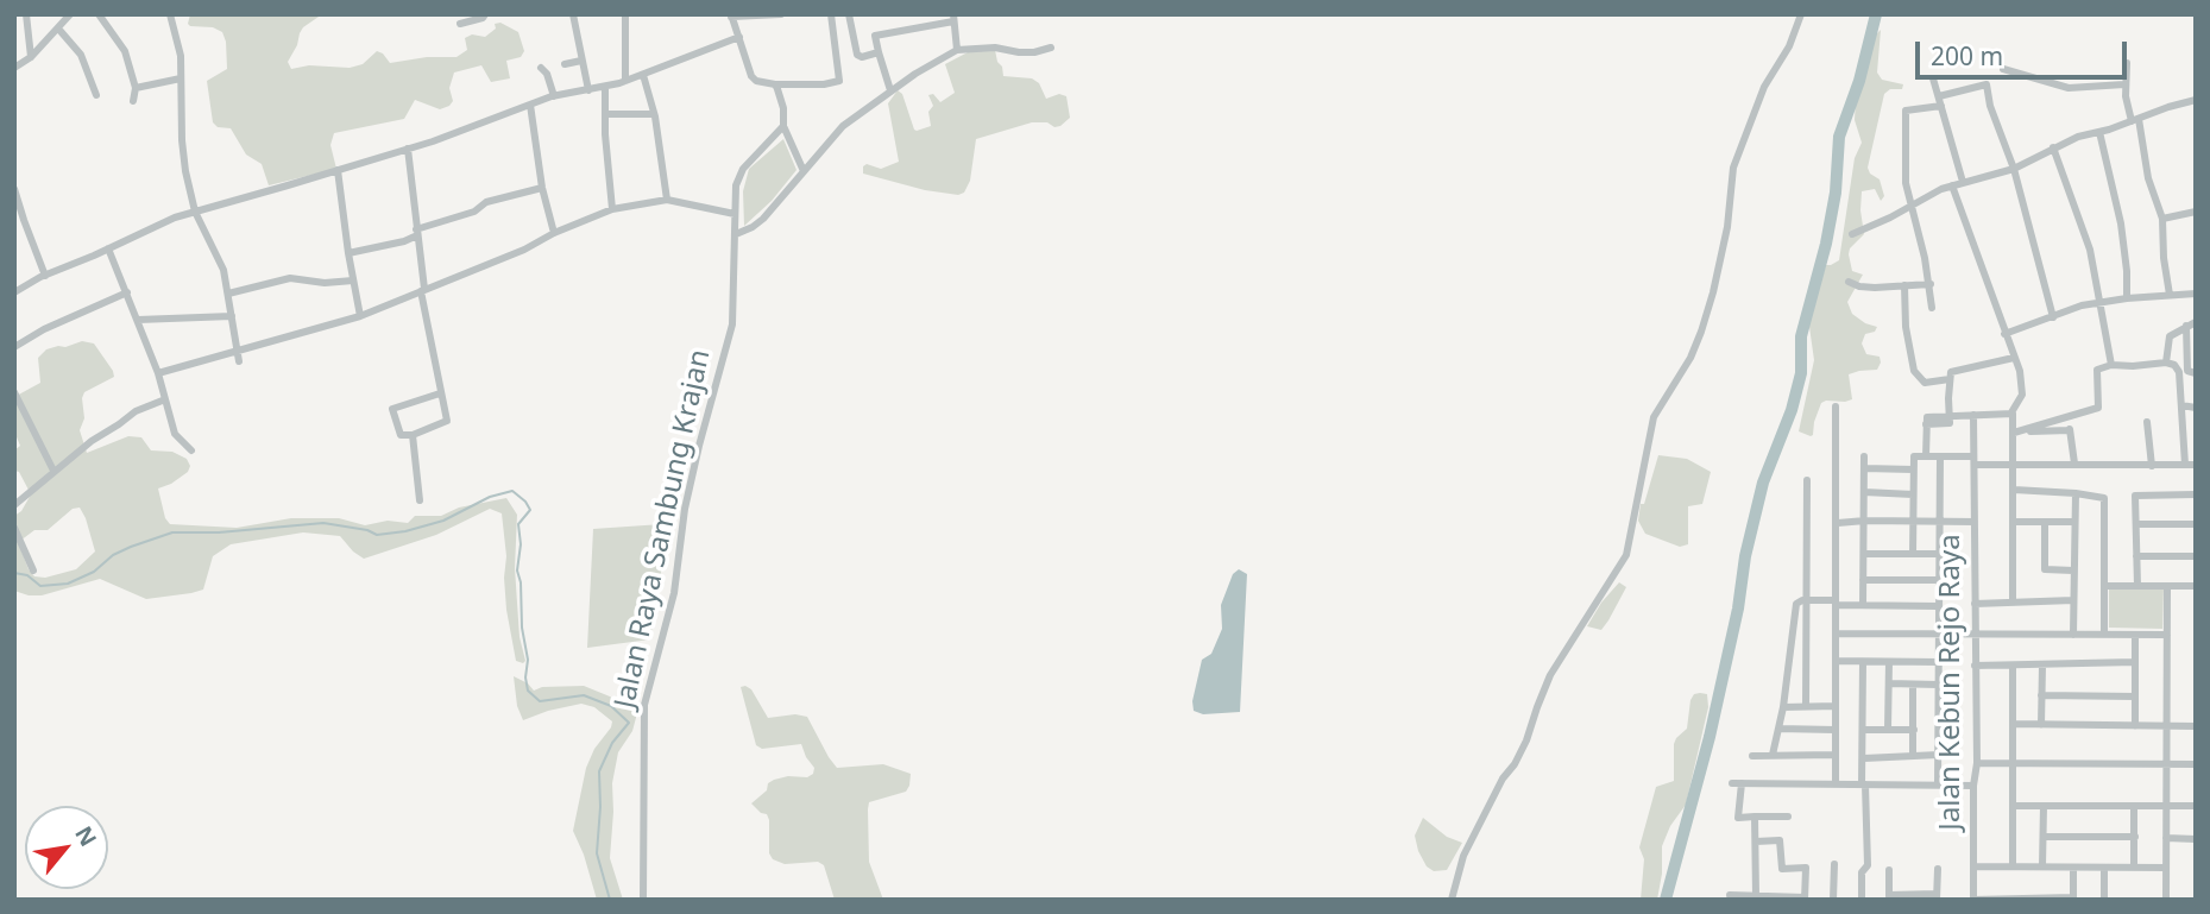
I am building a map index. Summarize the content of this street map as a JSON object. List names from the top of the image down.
{
  "streets": {
    "street": ["Jalan Raya Sambung Krajan", "Jalan Kebun Rejo Raya"]
  },
  "scale_bar": "200 m",
  "north": "top right"
}
